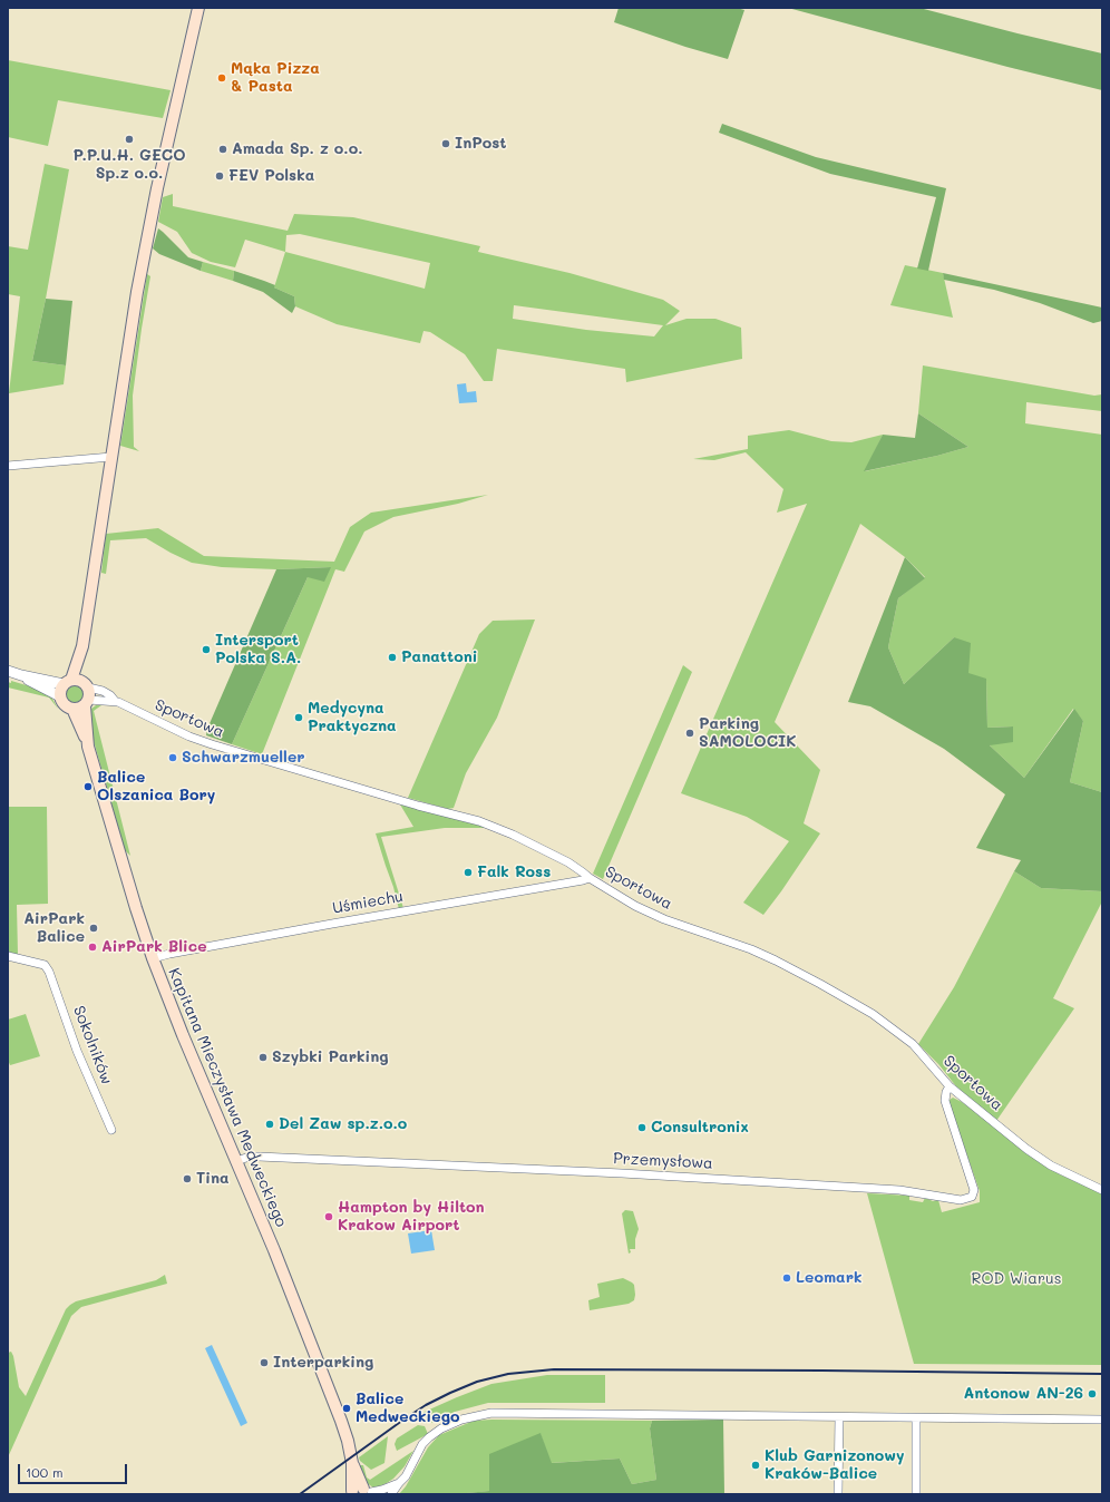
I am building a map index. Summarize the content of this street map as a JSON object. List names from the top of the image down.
{
  "streets": {
    "main road": ["Kapitana Mieczysława Medweckiego"],
    "street": [
      "Sportowa",
      "Uśmiechu",
      "Sokolników",
      "Przemysłowa"
    ]
  },
  "crossings": [
    ["Sportowa", "Uśmiechu"],
    ["Sportowa", "Kapitana Mieczysława Medweckiego"],
    ["Sportowa", "Przemysłowa"],
    ["Uśmiechu", "Kapitana Mieczysława Medweckiego"],
    ["Kapitana Mieczysława Medweckiego", "Przemysłowa"]
  ],
  "parks": ["ROD Wiarus"],
  "places": [
    "Mąka Pizza & Pasta",
    "P.P.U.H. GECO Sp.z o.o.",
    "InPost",
    "Amada Sp. z o.o.",
    "FEV Polska",
    "Intersport Polska S.A.",
    "Panattoni",
    "Medycyna Praktyczna",
    "Parking SAMOLOCIK",
    "Schwarzmueller",
    "Balice Olszanica Bory",
    "Falk Ross",
    "AirPark Balice",
    "AirPark Blice",
    "Szybki Parking",
    "Del Zaw sp.z.o.o",
    "Consultronix",
    "Tina",
    "Hampton by Hilton Krakow Airport",
    "Leomark",
    "Interparking",
    "Antonow AN-26",
    "Balice Medweckiego",
    "Klub Garnizonowy Kraków-Balice"
  ],
  "scale_bar": "100 m"
}
